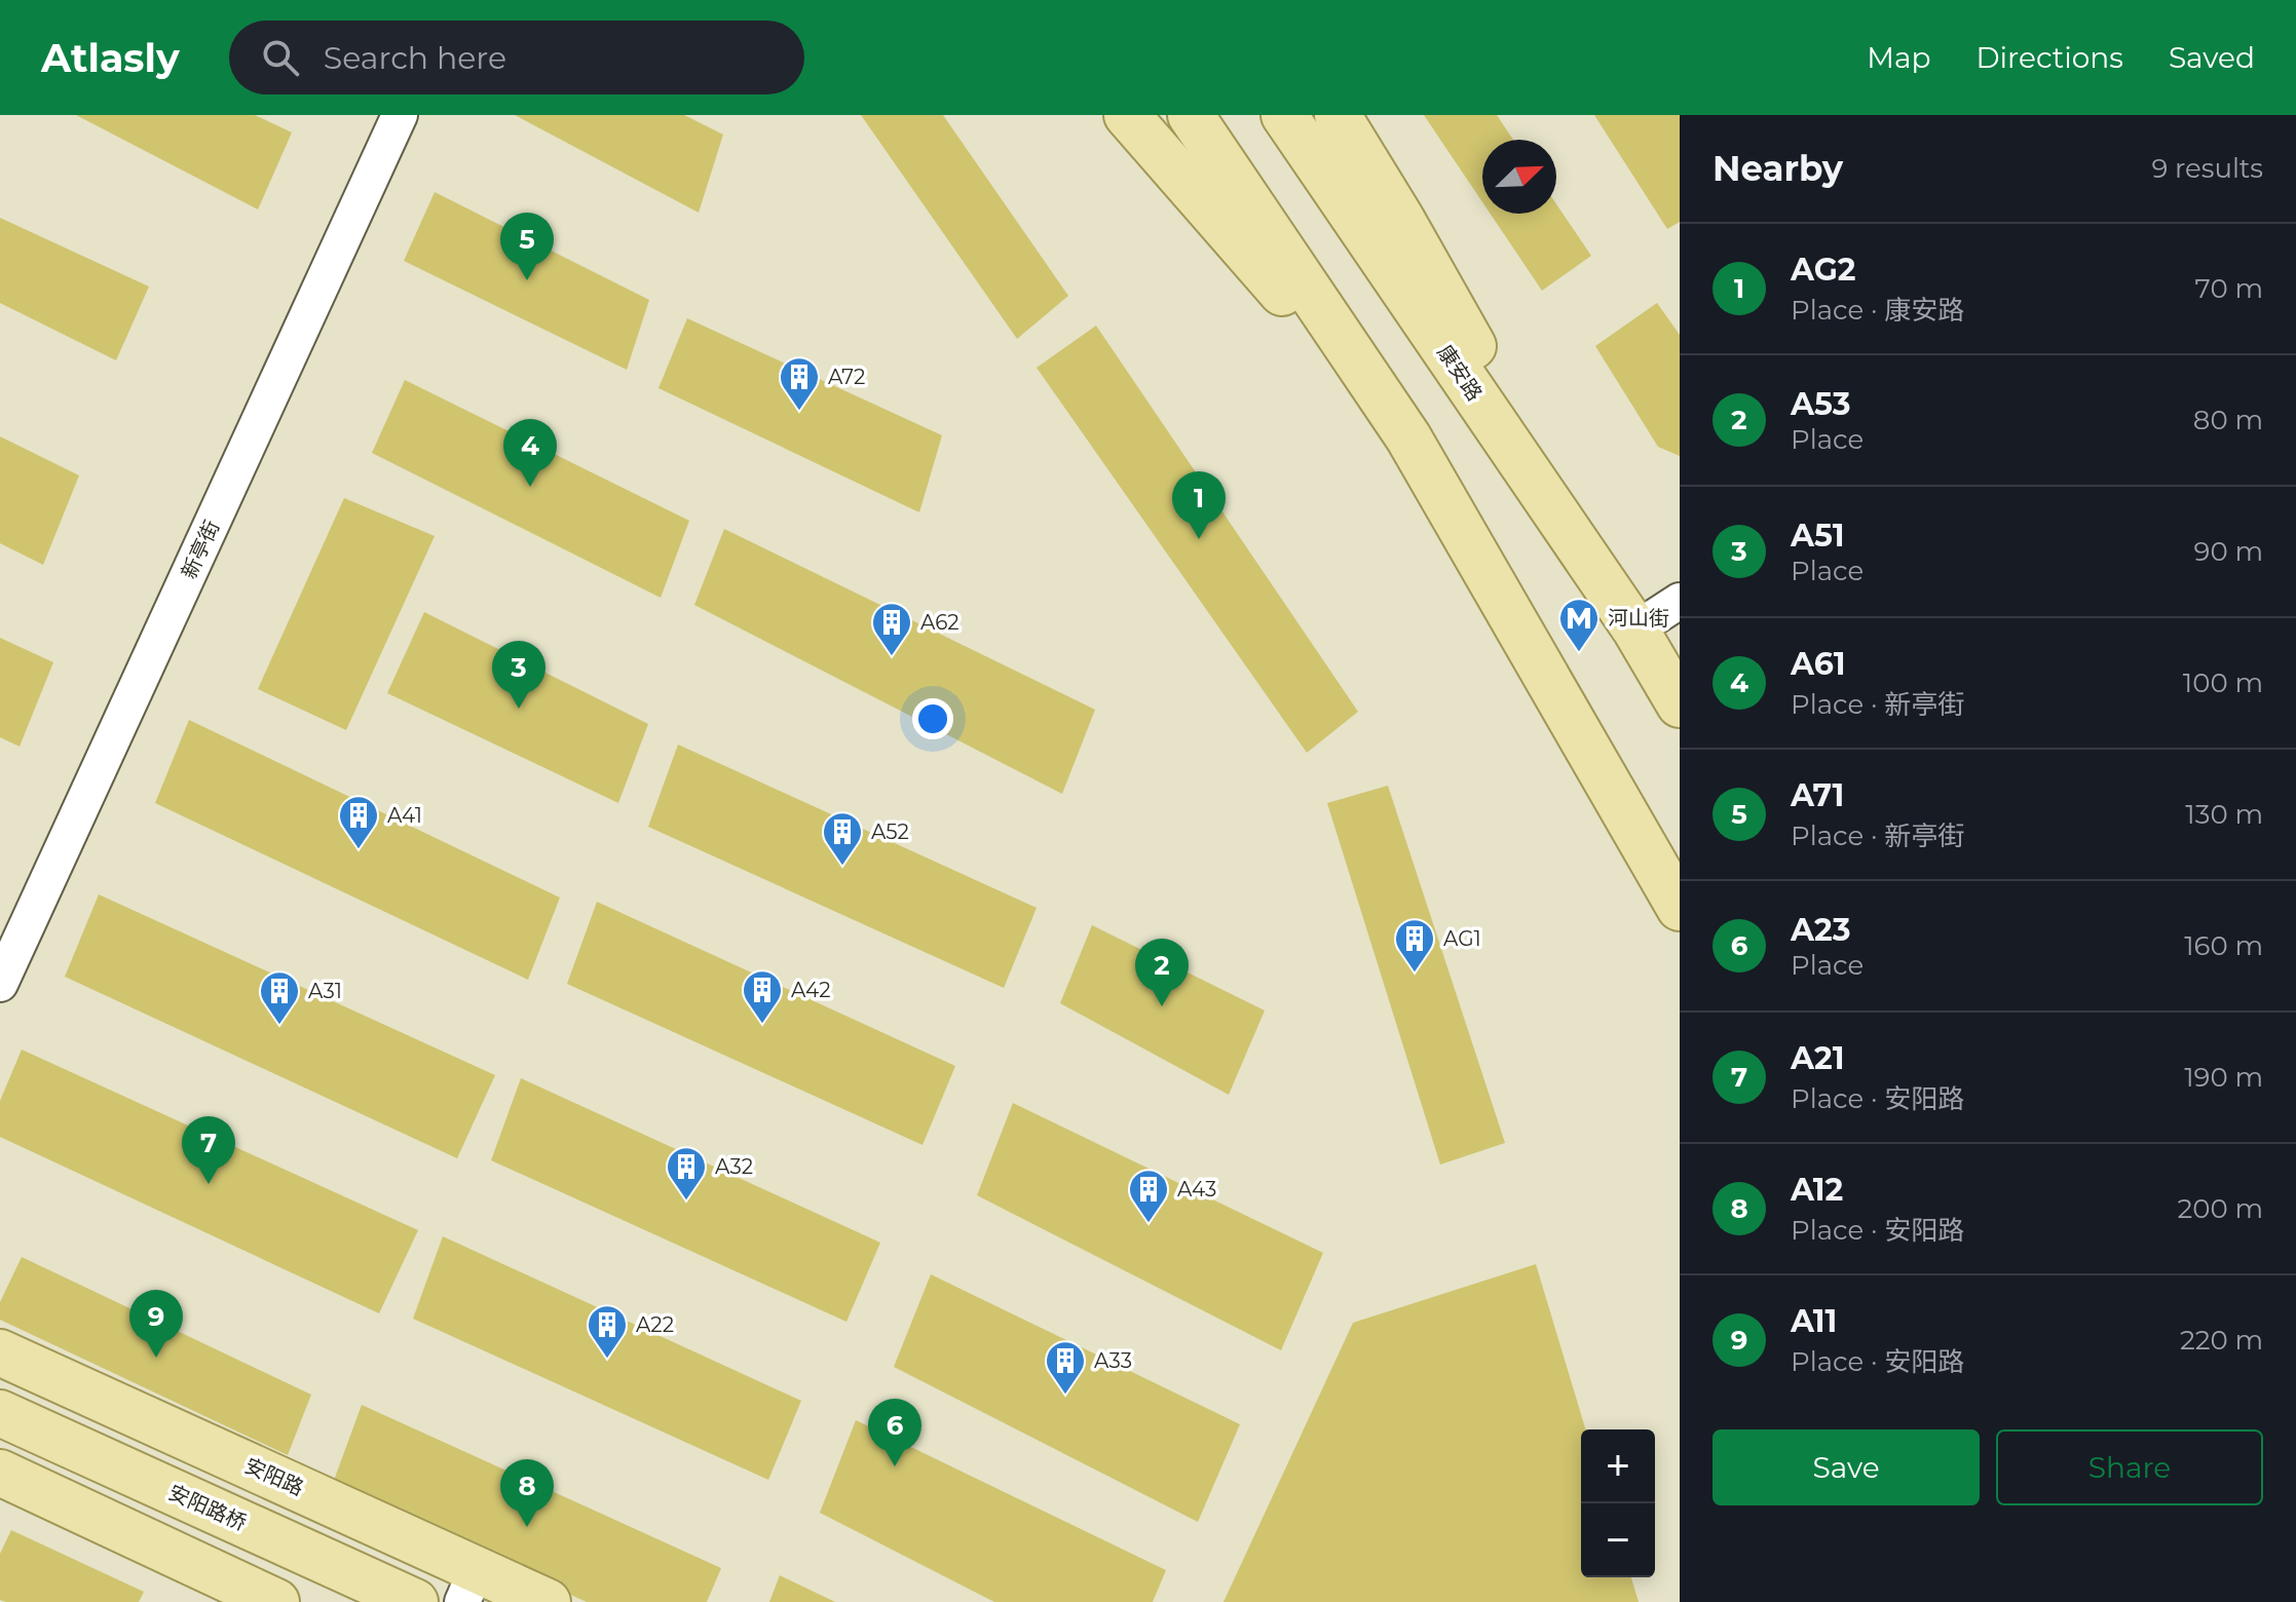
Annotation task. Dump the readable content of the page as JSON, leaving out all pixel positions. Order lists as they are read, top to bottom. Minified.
{"streets":{"main road":["康安路","安阳路","安阳路桥"],"street":["新亭街"]},"places":{"building":["A72","A62","A41","A52","AG1","A42","A31","A32","A43","A22","A33"],"metro station":["河山街"]},"north":"top right","page":{"header":"Atlasly","search":"Search here","nav":["Map","Directions","Saved"],"heading":["Nearby","9 results"],"pins":["5","4","1","3","2","7","9","6","8"],"list":[{"mark":"1","name":"AG2","note":"Place · 康安路","value":"70 m"},{"mark":"2","name":"A53","note":"Place","value":"80 m"},{"mark":"3","name":"A51","note":"Place","value":"90 m"},{"mark":"4","name":"A61","note":"Place · 新亭街","value":"100 m"},{"mark":"5","name":"A71","note":"Place · 新亭街","value":"130 m"},{"mark":"6","name":"A23","note":"Place","value":"160 m"},{"mark":"7","name":"A21","note":"Place · 安阳路","value":"190 m"},{"mark":"8","name":"A12","note":"Place · 安阳路","value":"200 m"},{"mark":"9","name":"A11","note":"Place · 安阳路","value":"220 m"}],"buttons":["Save","Share"],"map_buttons":["+","−"]}}
